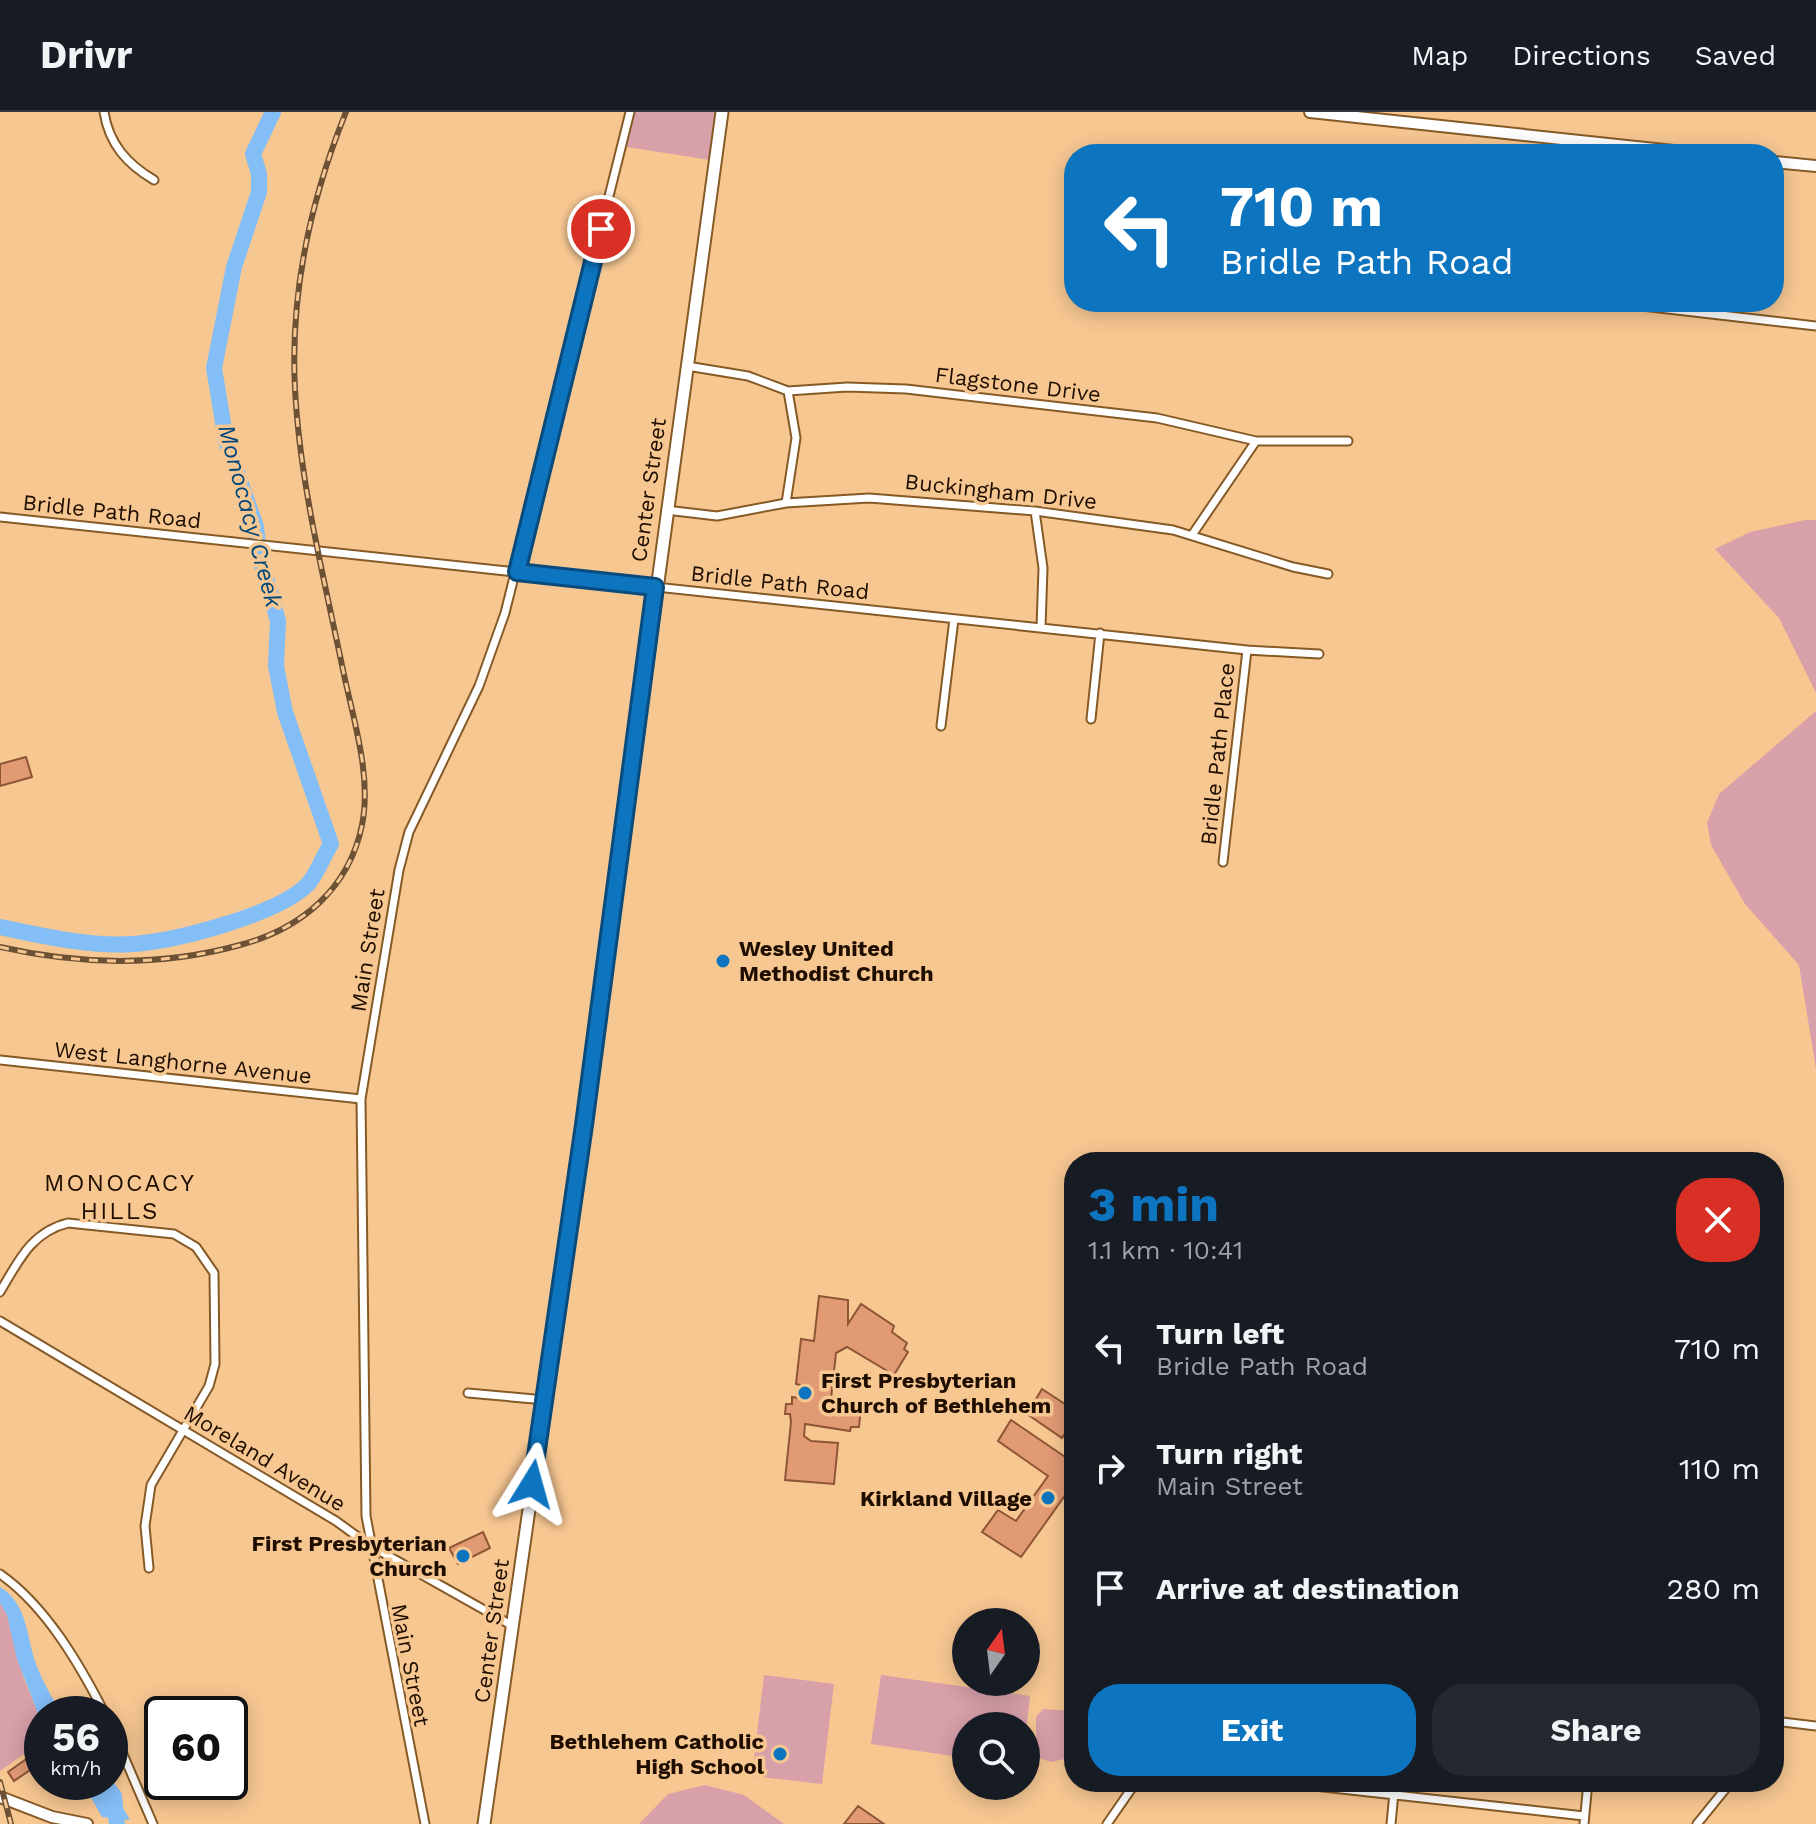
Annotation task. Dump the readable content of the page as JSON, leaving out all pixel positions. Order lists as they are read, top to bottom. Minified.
{"streets":{"main road":["Center Street"],"street":["Flagstone Drive","Buckingham Drive","Bridle Path Road","Bridle Path Place","Main Street","West Langhorne Avenue","Moreland Avenue"]},"crossings":[["Flagstone Drive","Center Street"],["Center Street","Buckingham Drive"],["Center Street","Bridle Path Road"],["Center Street","Moreland Avenue"],["Bridle Path Road","Bridle Path Place"],["Bridle Path Road","Main Street"],["Main Street","West Langhorne Avenue"],["Main Street","Moreland Avenue"]],"districts":["MONOCACY HILLS"],"water":["Monocacy Creek"],"places":["Wesley United Methodist Church","First Presbyterian Church of Bethlehem","Kirkland Village","First Presbyterian Church","Bethlehem Catholic High School"],"north":"top","page":{"header":"Drivr","nav":["Map","Directions","Saved"],"turn":["710 m","Bridle Path Road"],"heading":["3 min","1.1 km · 10:41"],"list":[{"name":"Turn left","note":"Bridle Path Road","value":"710 m"},{"name":"Turn right","note":"Main Street","value":"110 m"},{"name":"Arrive at destination","value":"280 m"}],"buttons":["Exit","Share"],"speed":"56 km/h","limit":"60"}}
